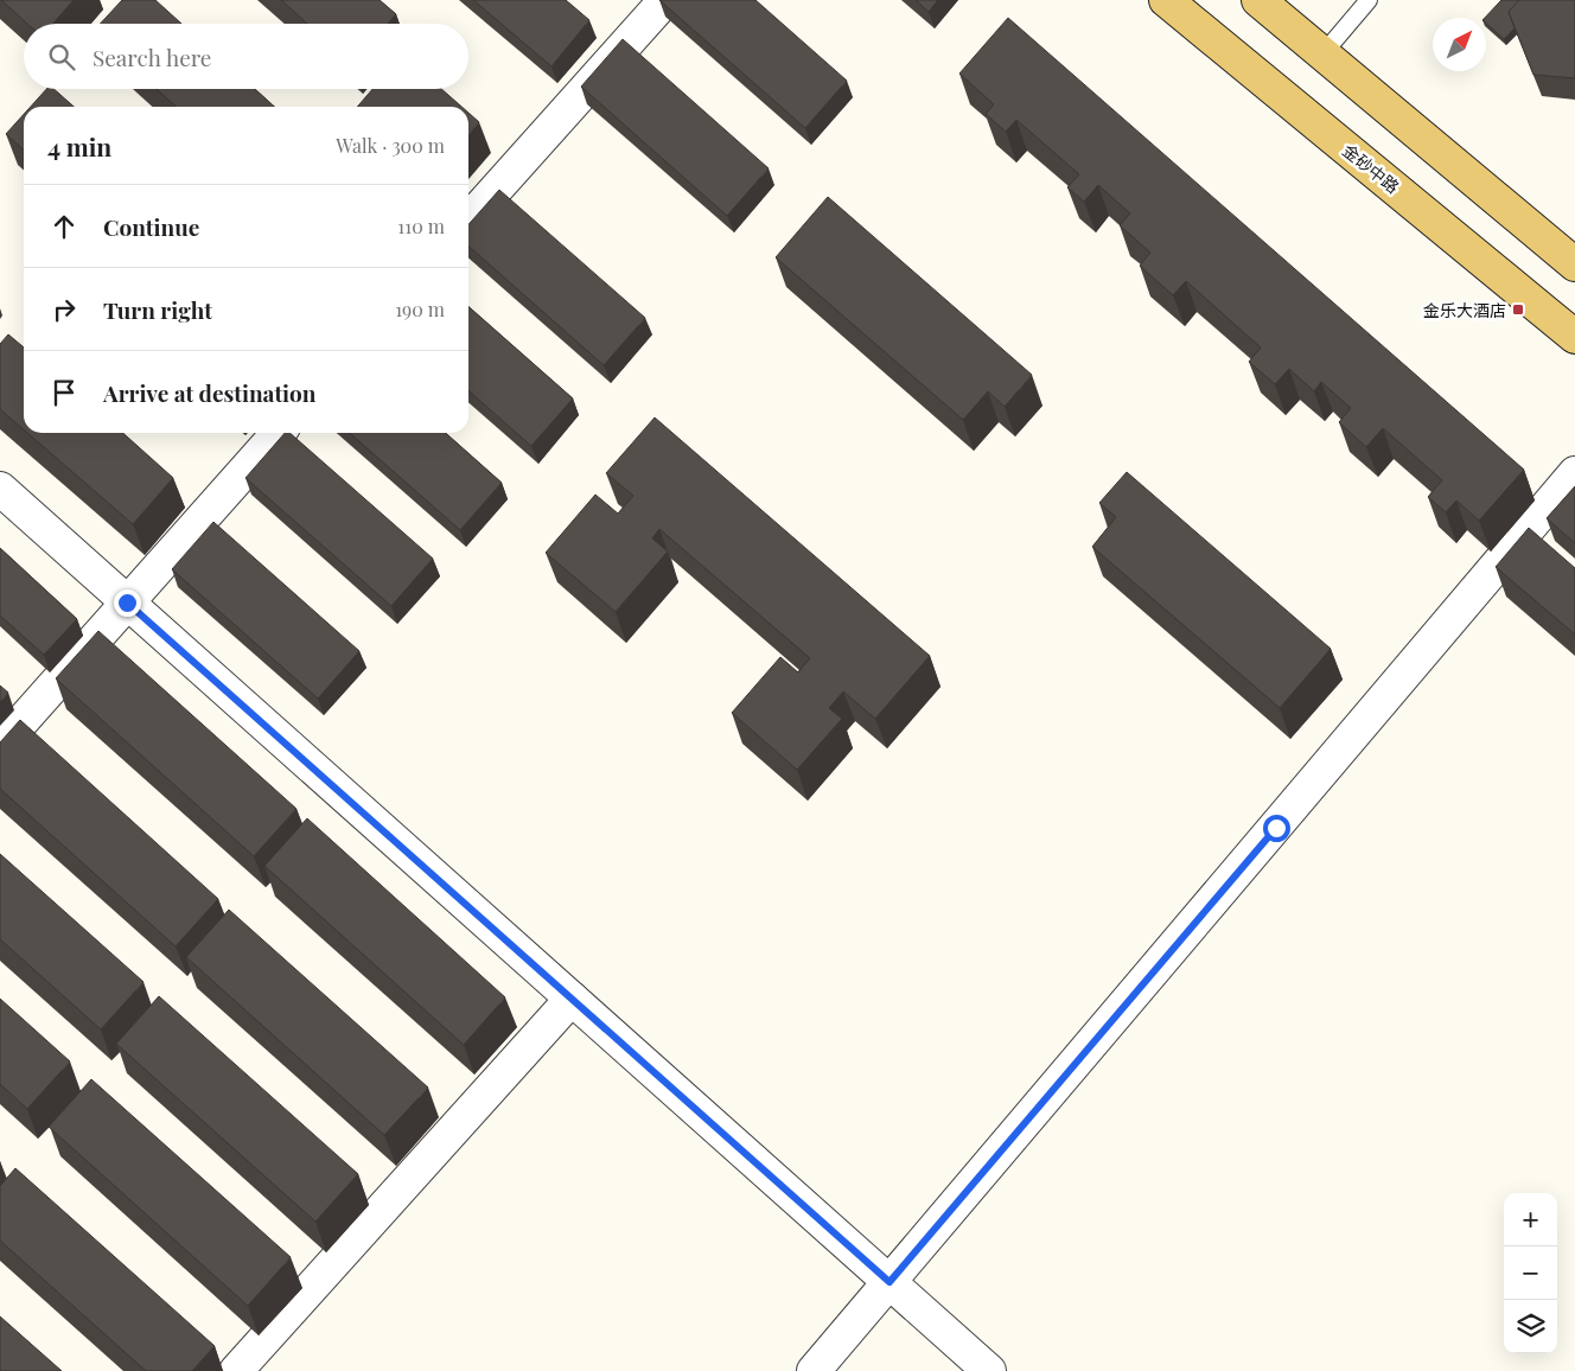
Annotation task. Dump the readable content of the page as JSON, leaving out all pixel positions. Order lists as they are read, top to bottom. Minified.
{"streets":{"main road":["金砂中路"]},"places":{"transit":["金乐大酒店"]},"north":"top right","page":{"search":"Search here","heading":["4 min","Walk · 300 m"],"list":[["Continue","110 m"],["Turn right","190 m"],"Arrive at destination"],"map_buttons":["+","−"]}}
